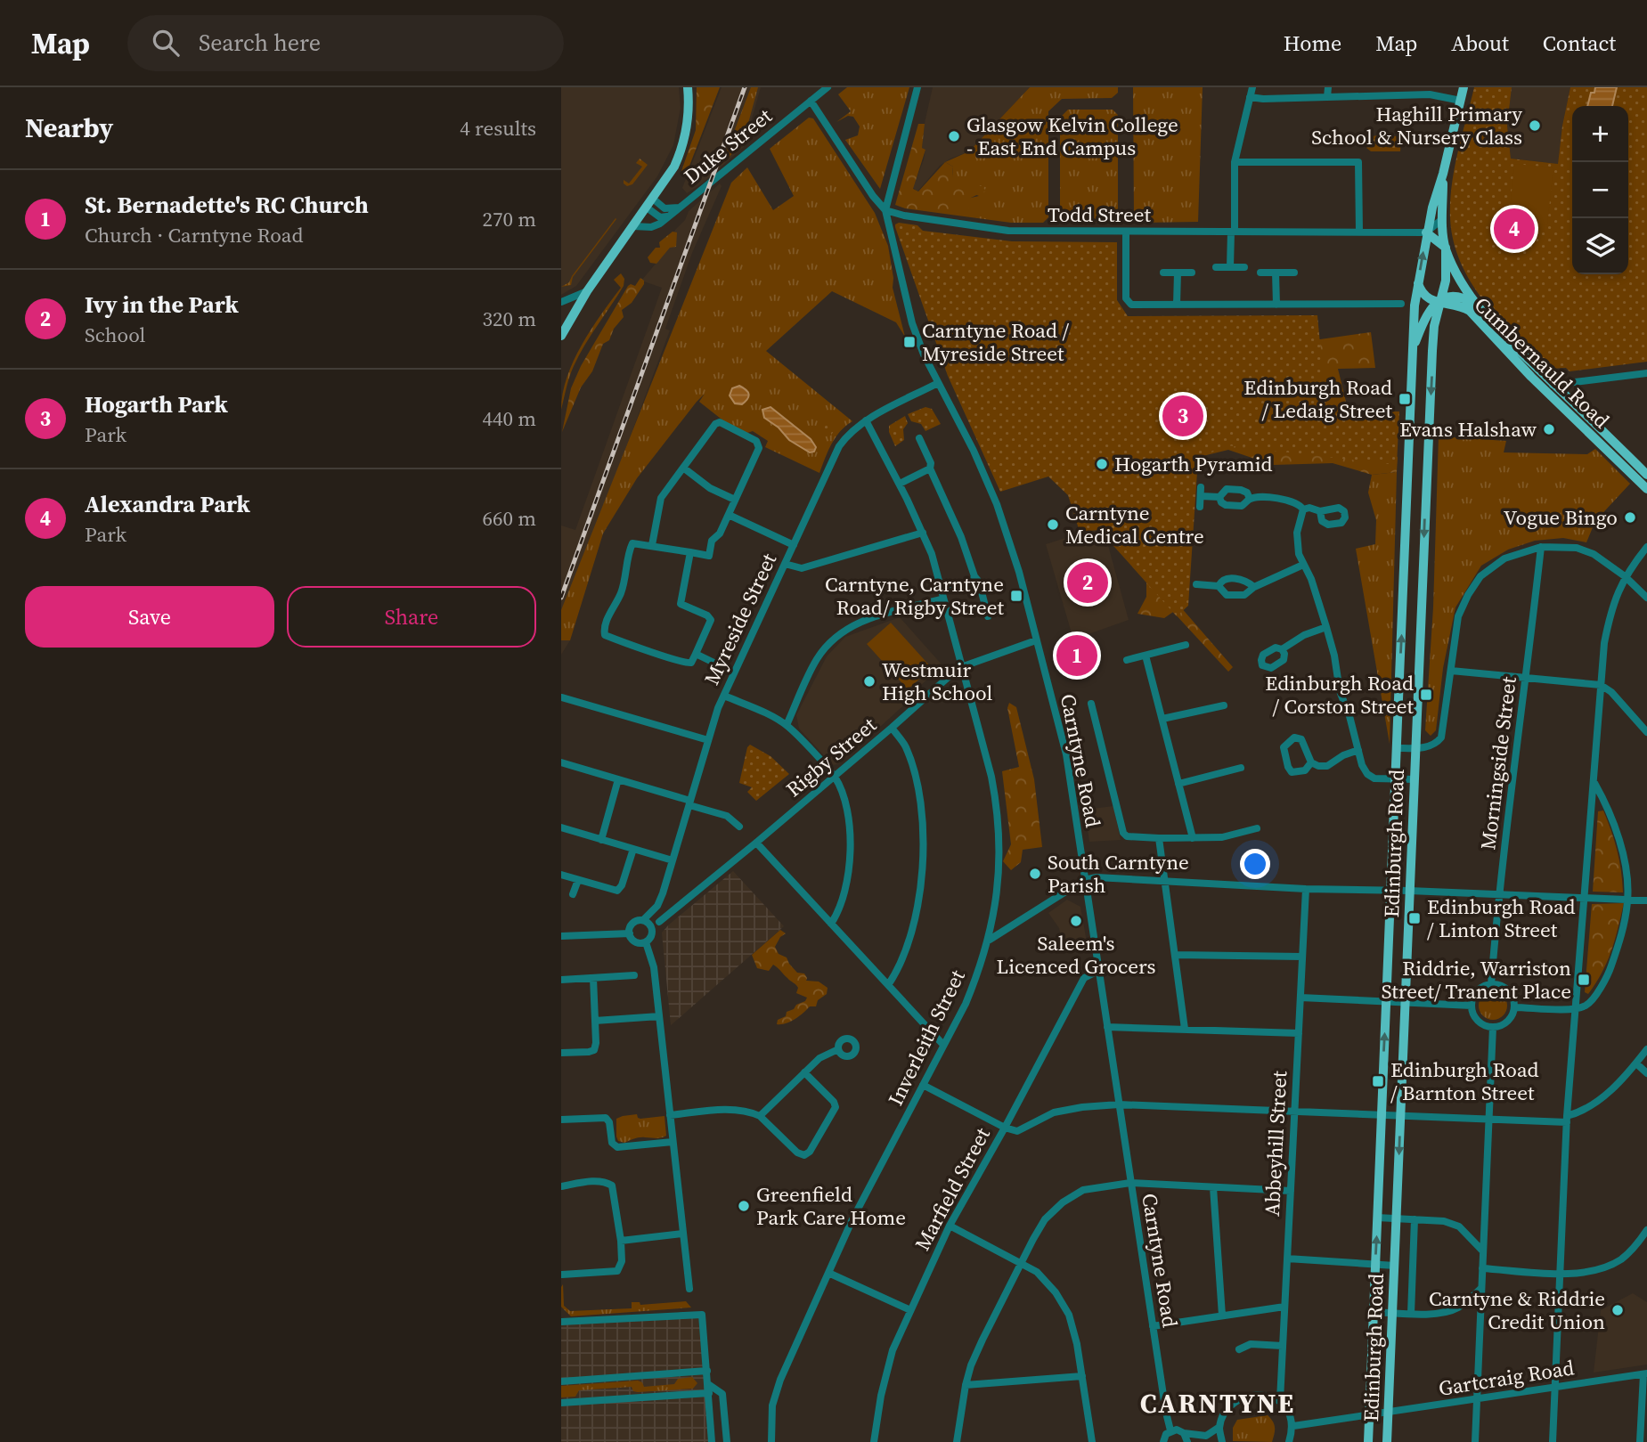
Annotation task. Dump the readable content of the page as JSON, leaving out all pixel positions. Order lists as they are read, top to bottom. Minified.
{"streets":{"main road":["Cumbernauld Road","Edinburgh Road"],"street":["Duke Street","Todd Street","Myreside Street","Rigby Street","Carntyne Road","Morningside Street","Inverleith Street","Abbeyhill Street","Marfield Street","Gartcraig Road"]},"crossings":[["Todd Street","Carntyne Road"],["Cumbernauld Road","Edinburgh Road"],["Myreside Street","Carntyne Road"],["Myreside Street","Inverleith Street"],["Rigby Street","Carntyne Road"],["Rigby Street","Inverleith Street"],["Carntyne Road","Marfield Street"],["Edinburgh Road","Gartcraig Road"]],"districts":["CARNTYNE"],"places":{"other":["Haghill Primary School & Nursery Class","Glasgow Kelvin College - East End Campus","Evans Halshaw","Hogarth Pyramid","Vogue Bingo","Carntyne Medical Centre","Westmuir High School","South Carntyne Parish","Saleem's Licenced Grocers","Greenfield Park Care Home","Carntyne & Riddrie Credit Union"],"transit":["Carntyne Road / Myreside Street","Edinburgh Road / Ledaig Street","Carntyne, Carntyne Road/ Rigby Street","Edinburgh Road / Corston Street","Edinburgh Road / Linton Street","Riddrie, Warriston Street/ Tranent Place","Edinburgh Road / Barnton Street"]},"page":{"header":"Map","search":"Search here","nav":["Home","Map","About","Contact"],"heading":["Nearby","4 results"],"map_buttons":["+","−"],"list":[{"mark":"1","name":"St. Bernadette's RC Church","note":"Church · Carntyne Road","value":"270 m"},{"mark":"2","name":"Ivy in the Park","note":"School","value":"320 m"},{"mark":"3","name":"Hogarth Park","note":"Park","value":"440 m"},{"mark":"4","name":"Alexandra Park","note":"Park","value":"660 m"}],"pins":["4","3","2","1"],"buttons":["Save","Share"]}}
